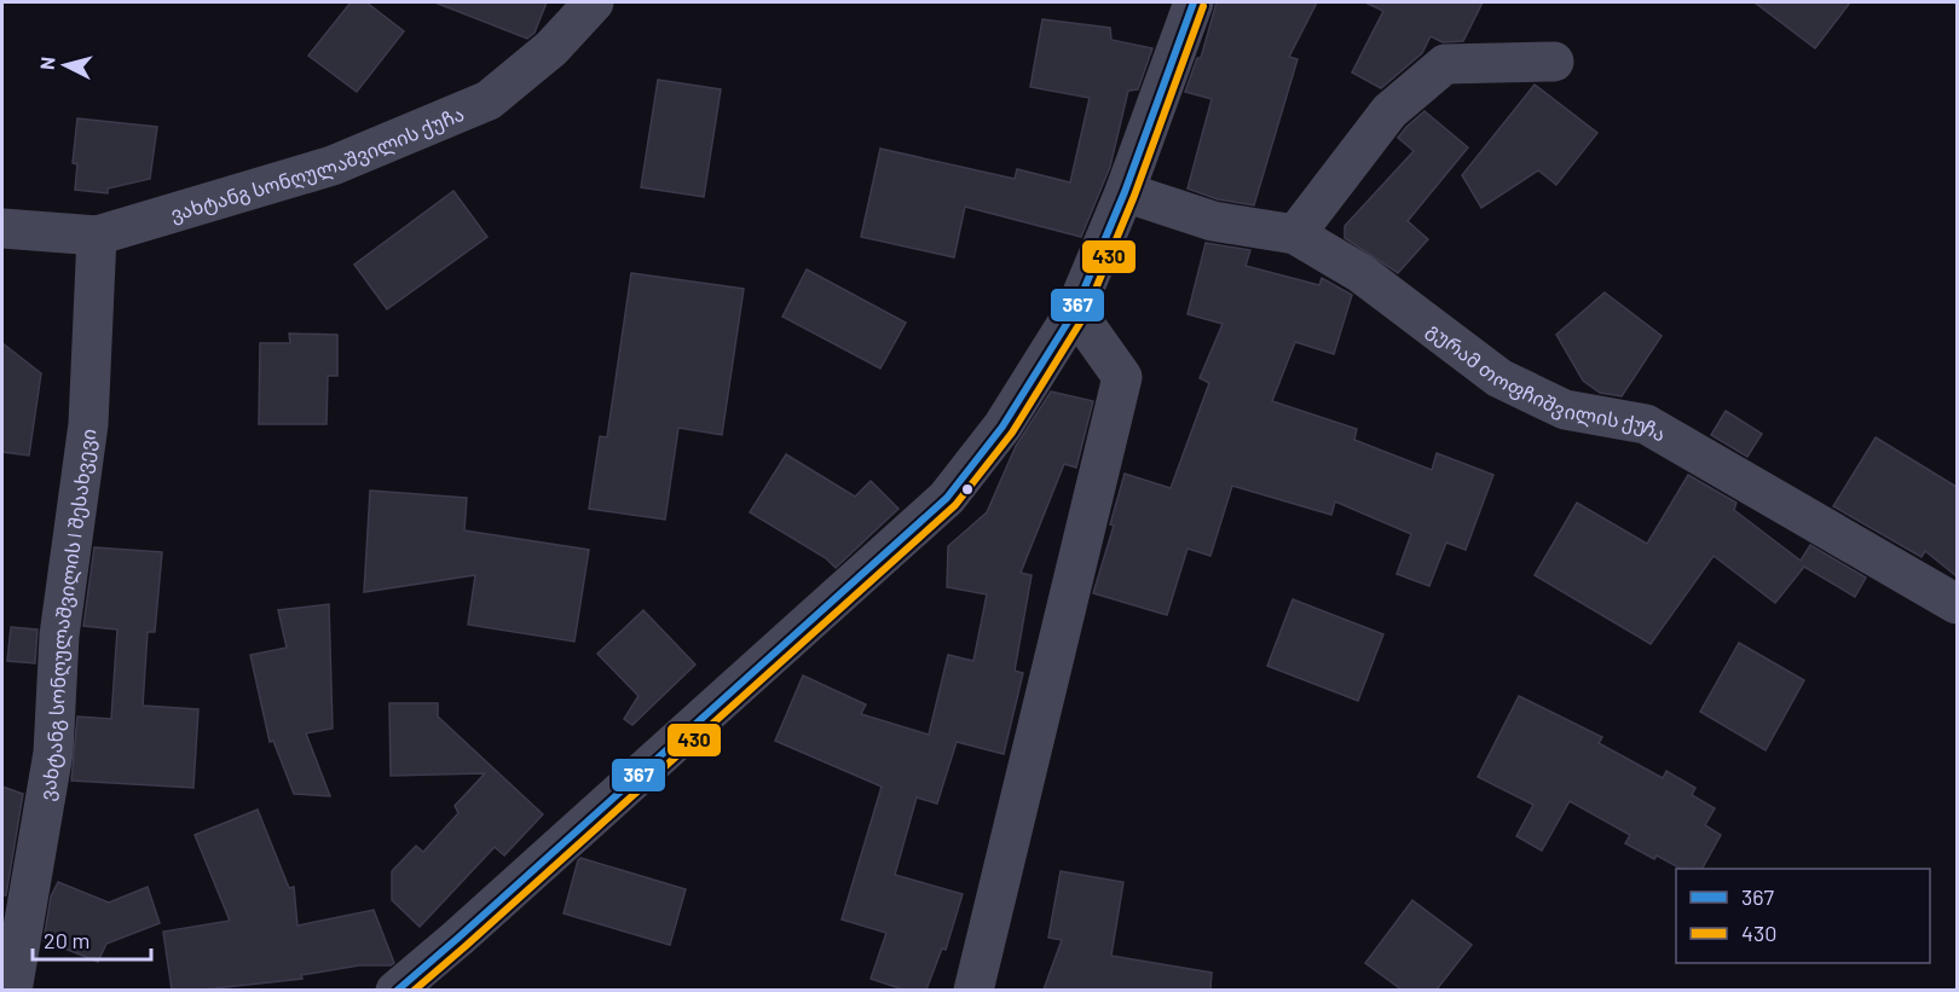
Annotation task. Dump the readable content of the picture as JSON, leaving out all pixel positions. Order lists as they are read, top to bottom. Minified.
{"streets":{"street":["ვახტანგ სონღულაშვილის ქუჩა","გურამ თოფჩიშვილის ქუჩა","ვახტანგ სონღულაშვილის I შესახვევი"]},"crossings":[["ვახტანგ სონღულაშვილის ქუჩა","ვახტანგ სონღულაშვილის I შესახვევი"]],"lines":["transit line 367","transit line 430"],"legend":["367","430"],"scale_bar":"20 m","north":"left"}
